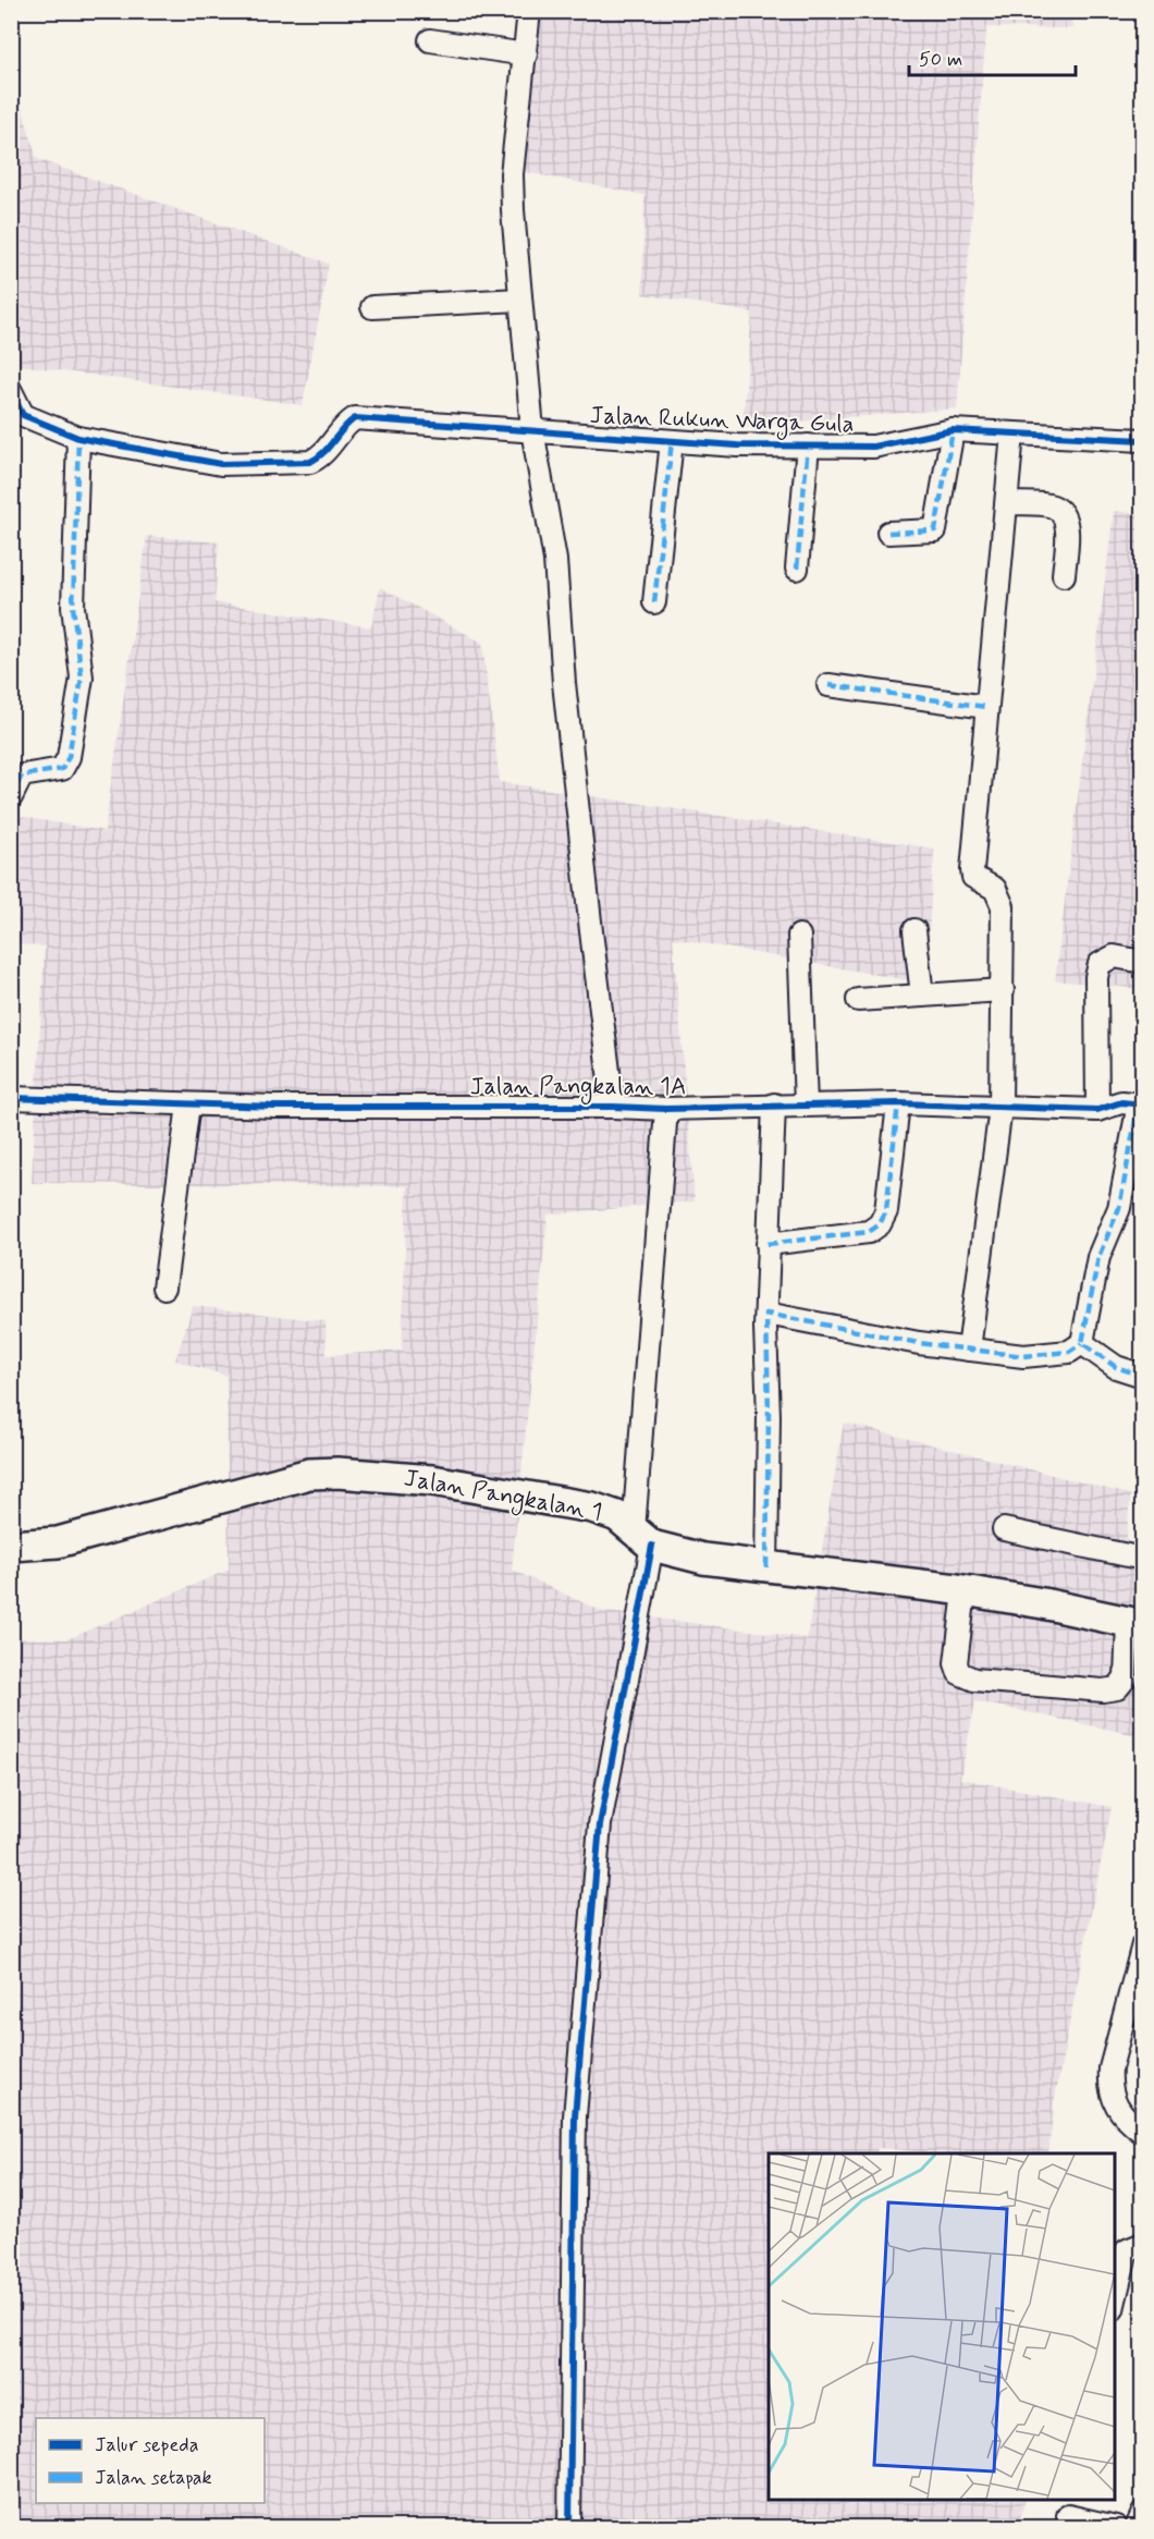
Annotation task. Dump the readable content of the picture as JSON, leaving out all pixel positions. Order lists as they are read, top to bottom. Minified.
{"streets":{"main road":["Jalan Pangkalan 1"],"street":["Jalan Rukun Warga Gula","Jalan Pangkalan 1A"]},"legend":["Jalur sepeda","Jalan setapak"],"scale_bar":"50 m"}
